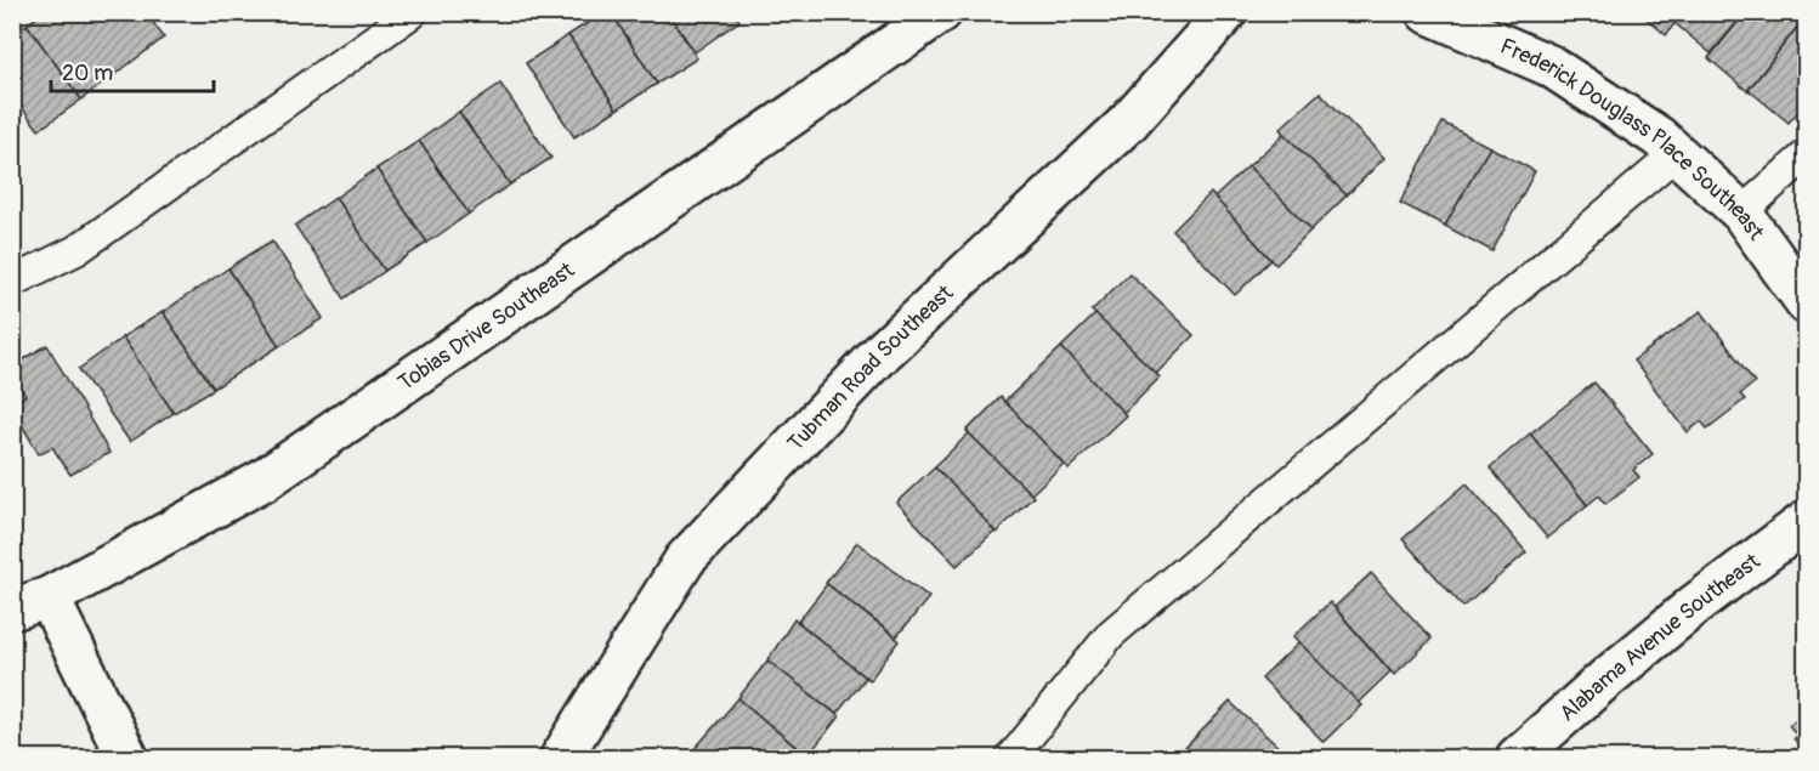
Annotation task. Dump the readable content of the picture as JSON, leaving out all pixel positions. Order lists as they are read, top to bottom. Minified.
{"streets":{"street":["Frederick Douglass Place Southeast","Tobias Drive Southeast","Tubman Road Southeast","Alabama Avenue Southeast"]},"scale_bar":"20 m"}
